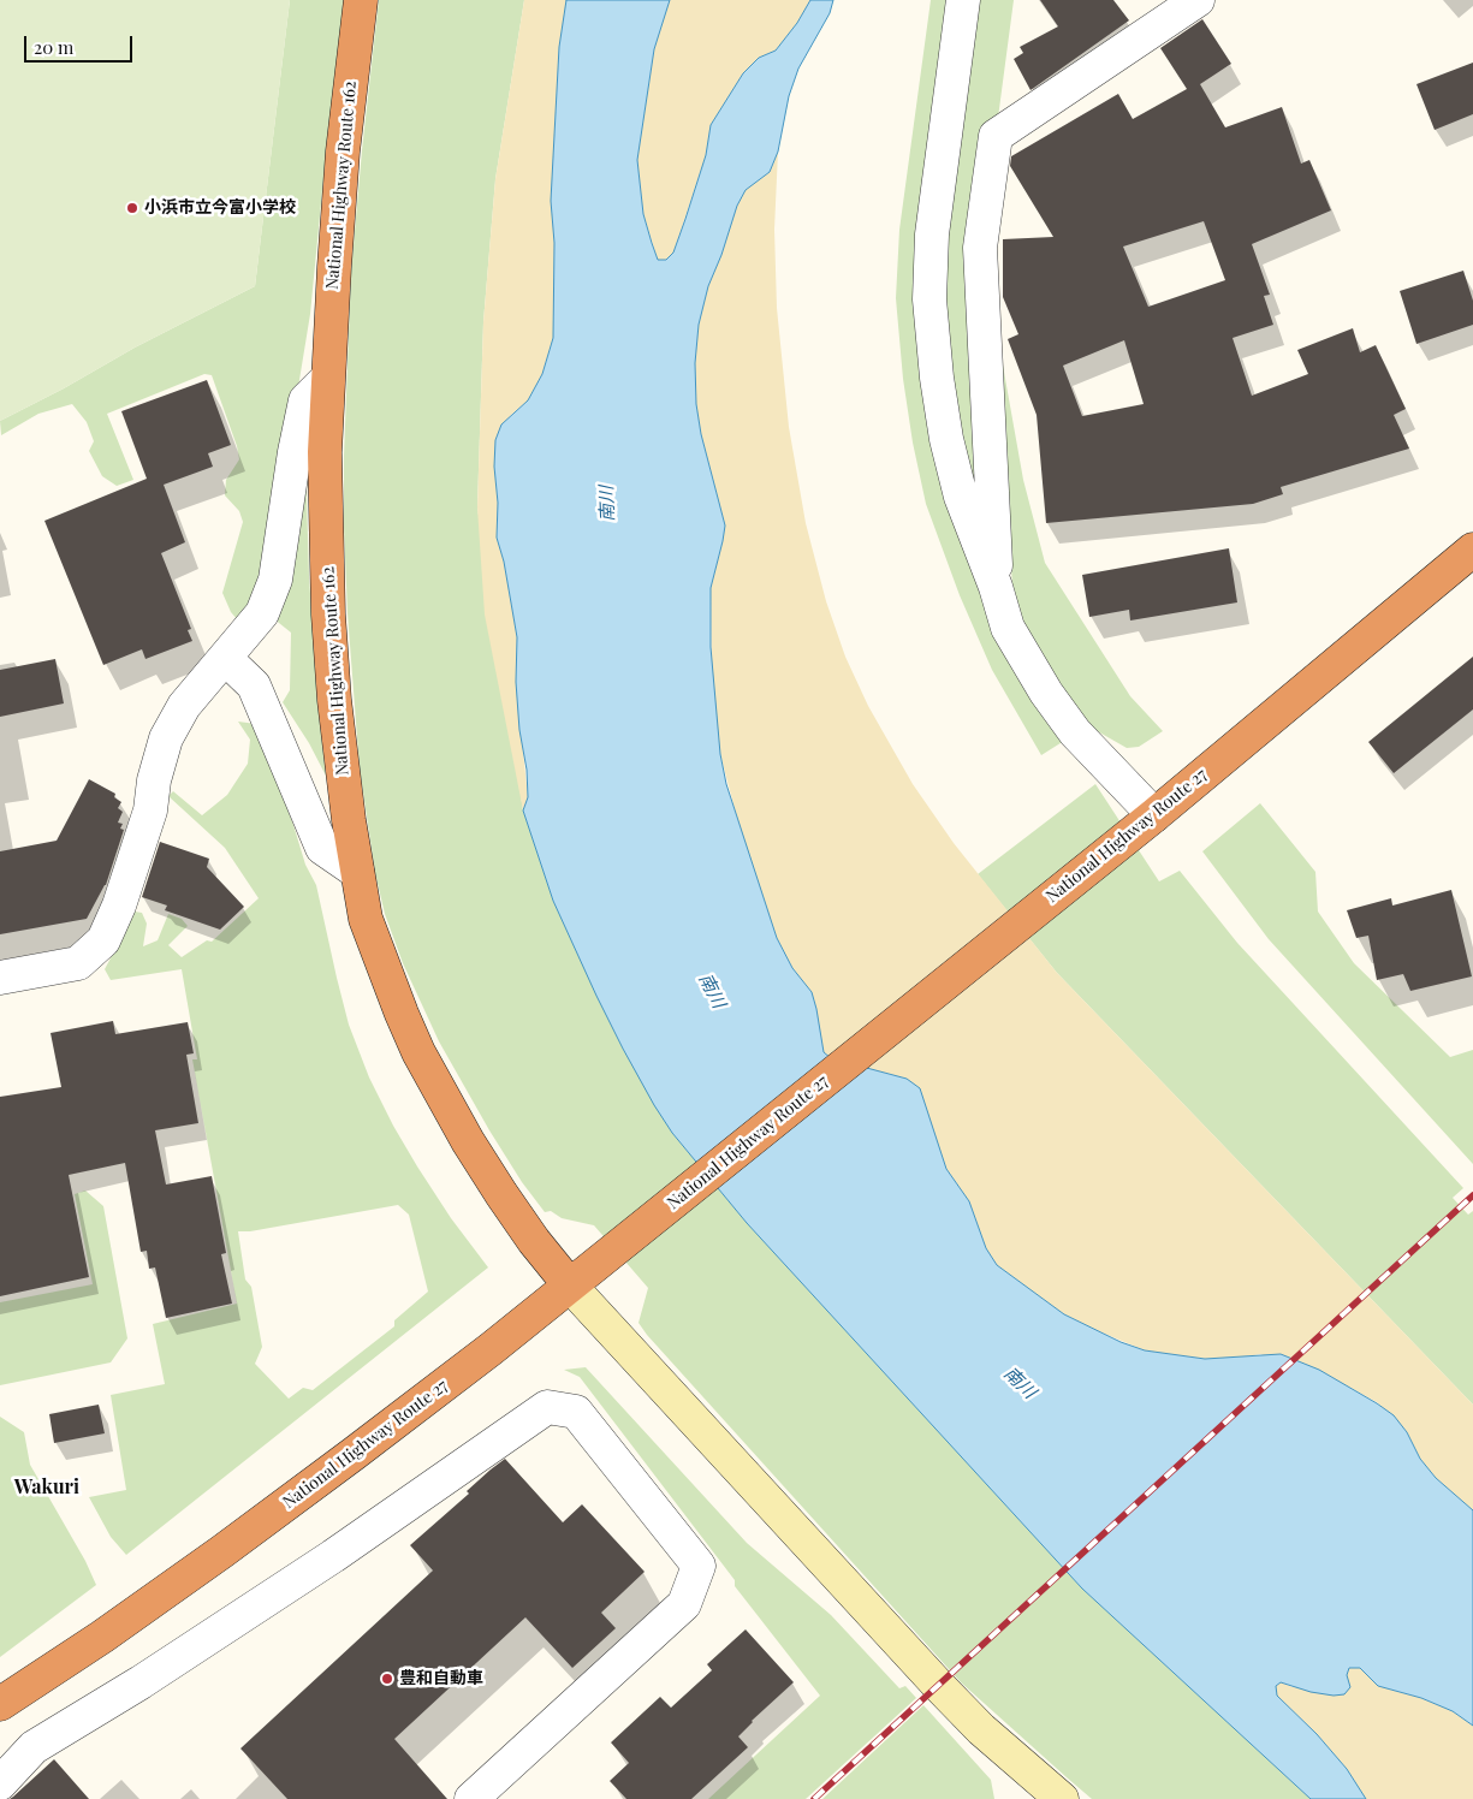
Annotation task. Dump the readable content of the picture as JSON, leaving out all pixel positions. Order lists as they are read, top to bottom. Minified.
{"streets":{"highway":["National Highway Route 162","National Highway Route 27"]},"crossings":[["National Highway Route 162","National Highway Route 27"]],"districts":["Wakuri"],"water":["南川"],"places":["小浜市立今富小学校","豊和自動車"],"scale_bar":"20 m"}
